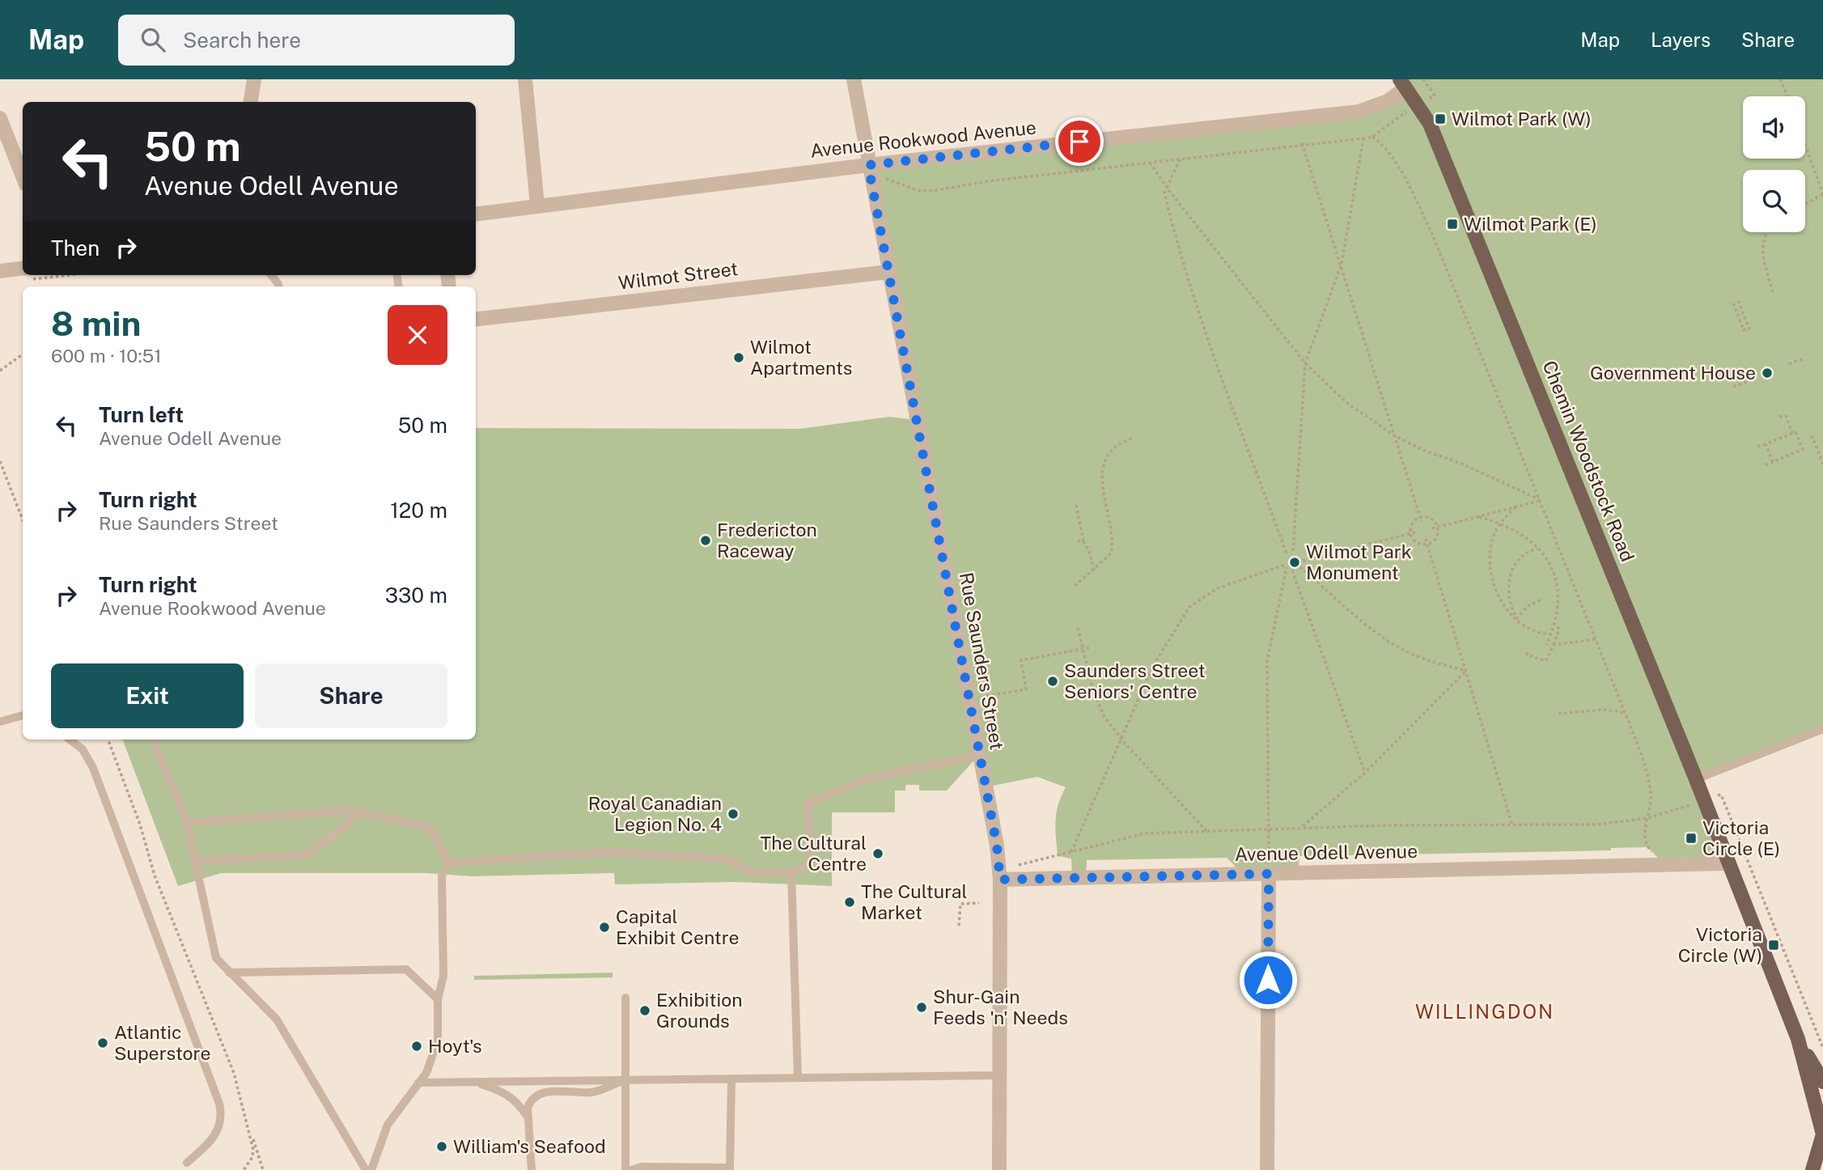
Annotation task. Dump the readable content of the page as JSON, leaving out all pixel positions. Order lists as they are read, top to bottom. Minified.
{"streets":{"main road":["Chemin Woodstock Road"],"street":["Avenue Rookwood Avenue","Wilmot Street","Rue Saunders Street","Avenue Odell Avenue"]},"crossings":[["Avenue Rookwood Avenue","Chemin Woodstock Road"],["Avenue Rookwood Avenue","Rue Saunders Street"],["Wilmot Street","Rue Saunders Street"],["Chemin Woodstock Road","Avenue Odell Avenue"],["Rue Saunders Street","Avenue Odell Avenue"]],"districts":["WILLINGDON"],"places":{"transit":["Wilmot Park (W)","Wilmot Park (E)","Victoria Circle (E)","Victoria Circle (W)"],"other":["Wilmot Apartments","Government House","Fredericton Raceway","Wilmot Park Monument","Saunders Street Seniors' Centre","Royal Canadian Legion No. 4","The Cultural Centre","The Cultural Market","Capital Exhibit Centre","Shur-Gain Feeds 'n' Needs","Exhibition Grounds","Atlantic Superstore","Hoyt's","William's Seafood"]},"page":{"header":"Map","search":"Search here","nav":["Map","Layers","Share"],"turn":["50 m","Avenue Odell Avenue"],"then":"Then","heading":["8 min","600 m · 10:51"],"list":[{"name":"Turn left","note":"Avenue Odell Avenue","value":"50 m"},{"name":"Turn right","note":"Rue Saunders Street","value":"120 m"},{"name":"Turn right","note":"Avenue Rookwood Avenue","value":"330 m"}],"buttons":["Exit","Share"]}}
